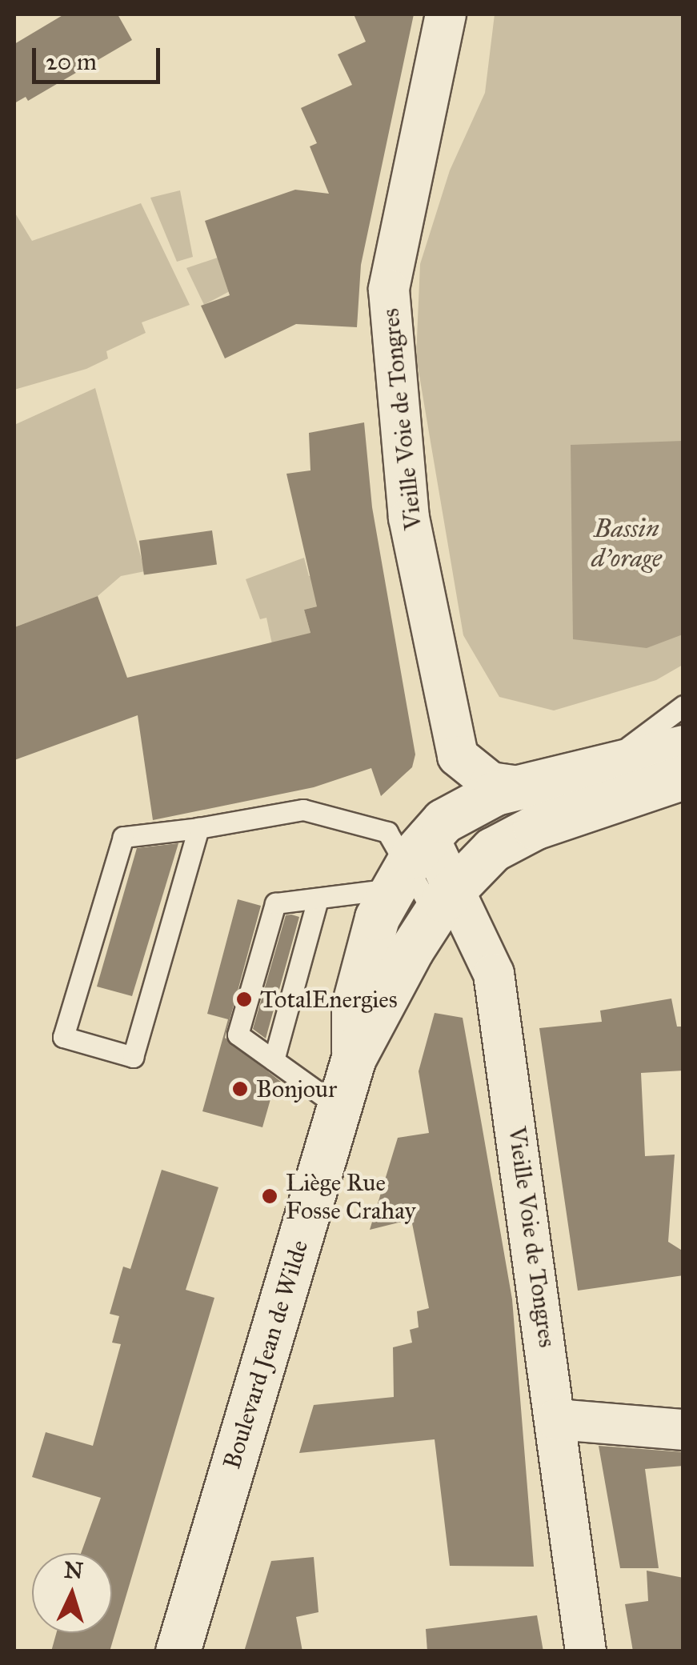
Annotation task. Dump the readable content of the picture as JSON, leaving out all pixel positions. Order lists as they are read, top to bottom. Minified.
{"streets":{"main road":["Boulevard Jean de Wilde"],"street":["Vieille Voie de Tongres"]},"crossings":[["Vieille Voie de Tongres","Boulevard Jean de Wilde"]],"water":["Bassin d'orage"],"places":["TotalEnergies","Bonjour","Liège Rue Fosse Crahay"],"scale_bar":"20 m","north":"top"}
